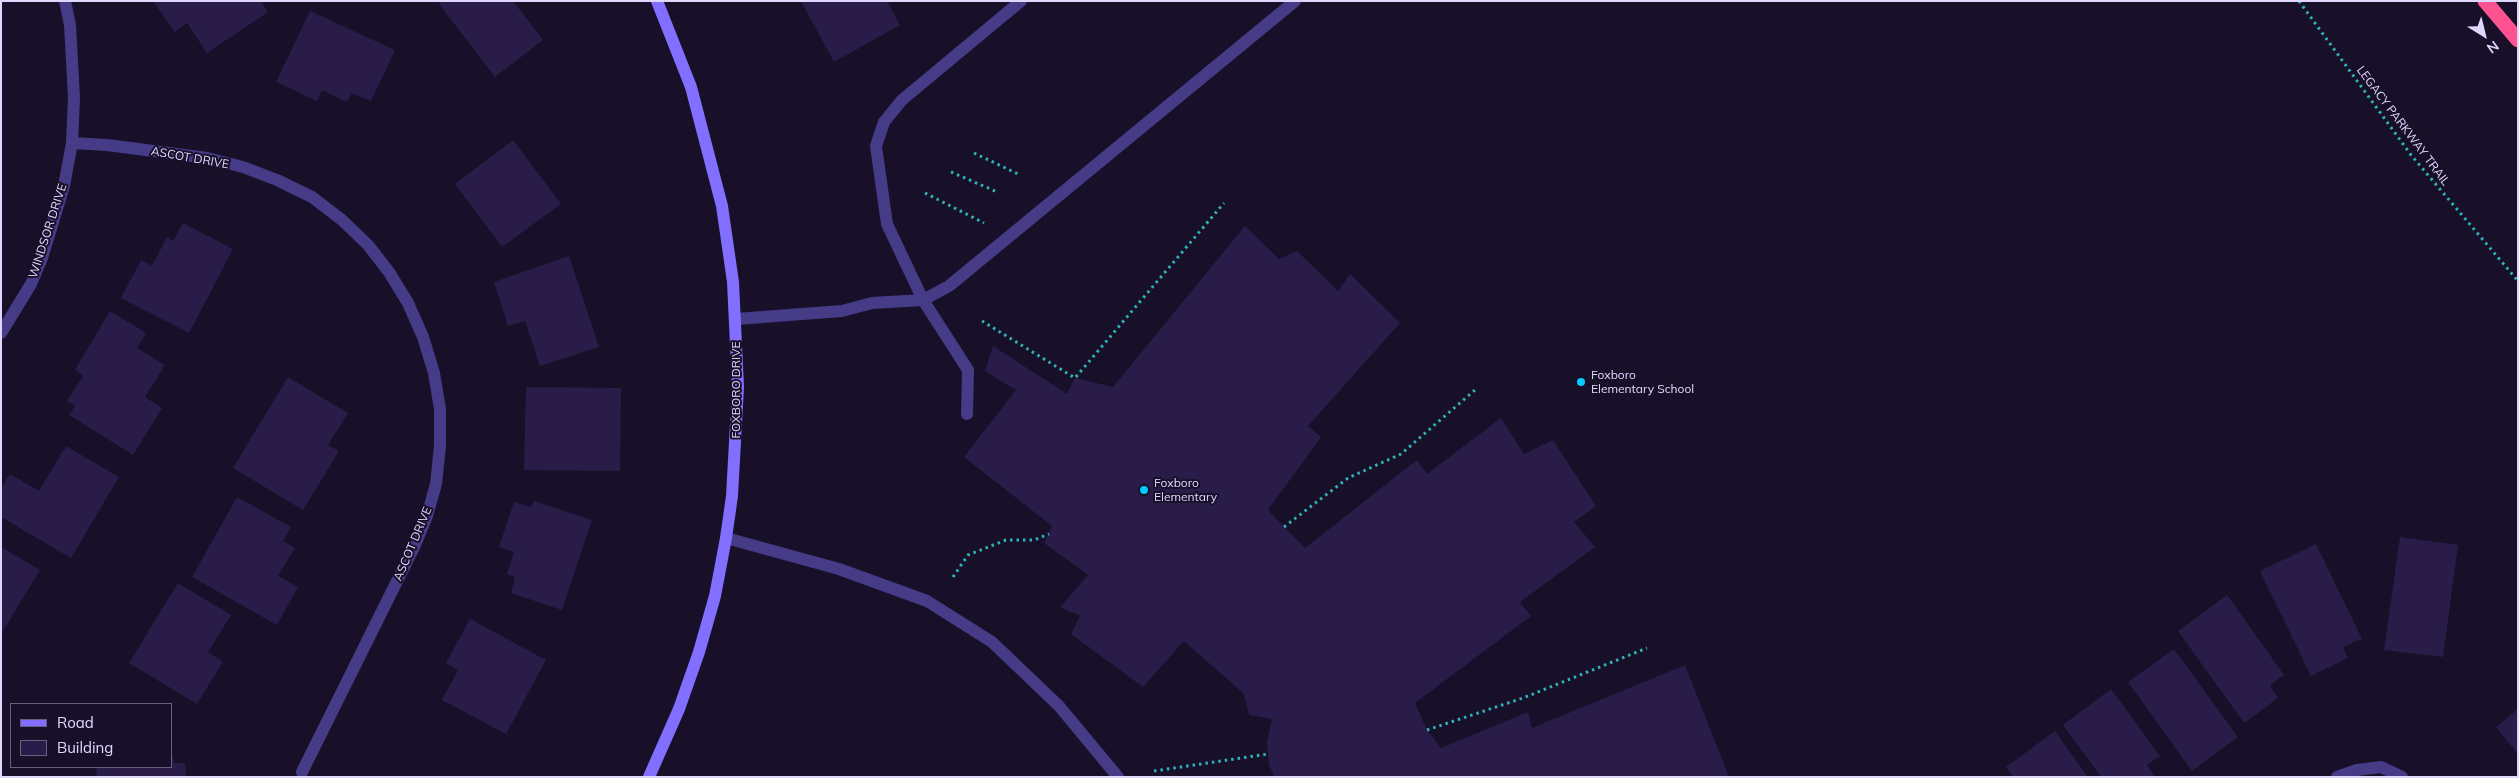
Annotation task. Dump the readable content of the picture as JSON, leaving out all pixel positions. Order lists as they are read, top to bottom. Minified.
{"streets":{"street":["ASCOT DRIVE","WINDSOR DRIVE","FOXBORO DRIVE"],"path":["LEGACY PARKWAY TRAIL"]},"crossings":[["ASCOT DRIVE","WINDSOR DRIVE"]],"places":["Foxboro Elementary School","Foxboro Elementary"],"legend":["Road","Building"],"north":"bottom right"}
